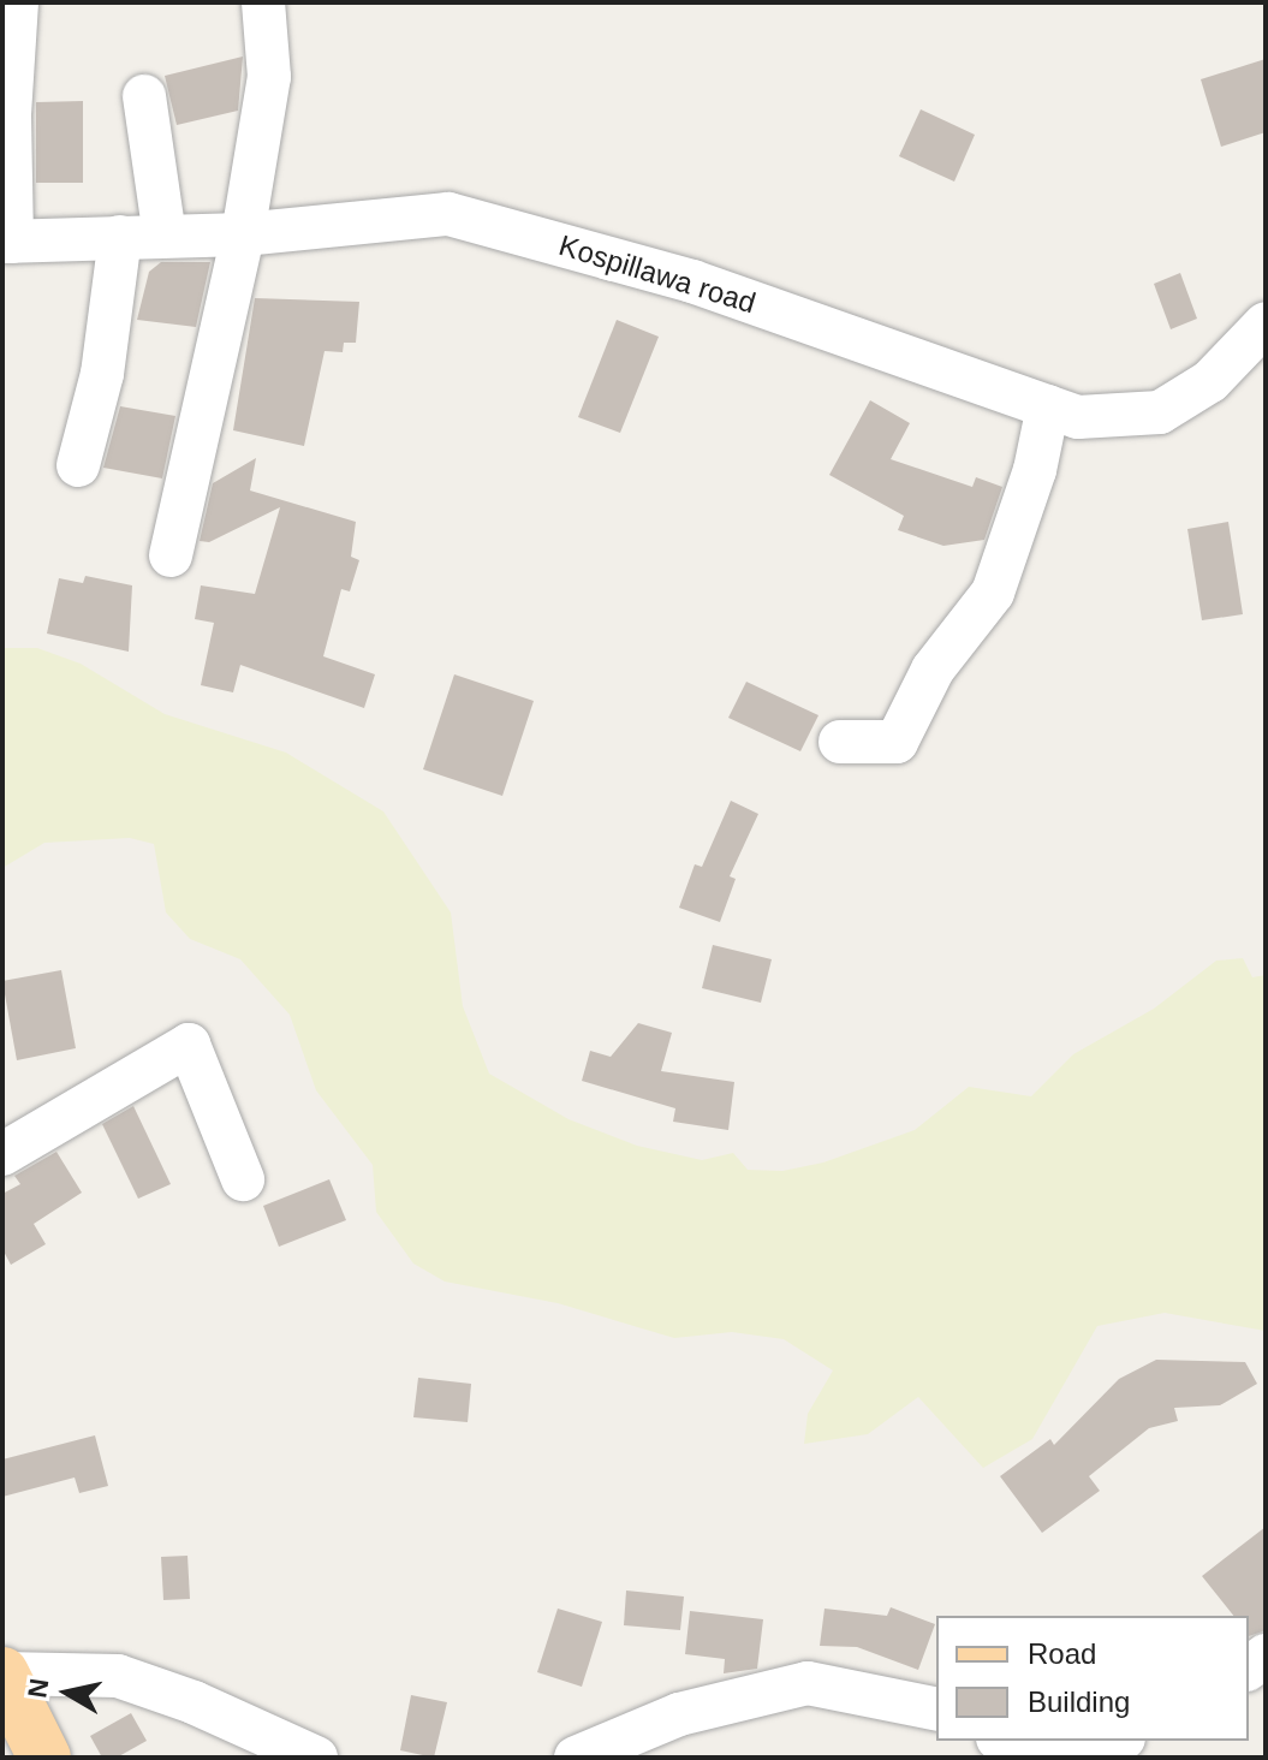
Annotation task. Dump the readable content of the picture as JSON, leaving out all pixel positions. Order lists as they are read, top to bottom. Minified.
{"streets":{"street":["Kospillawa road"]},"legend":["Road","Building"],"north":"left"}
